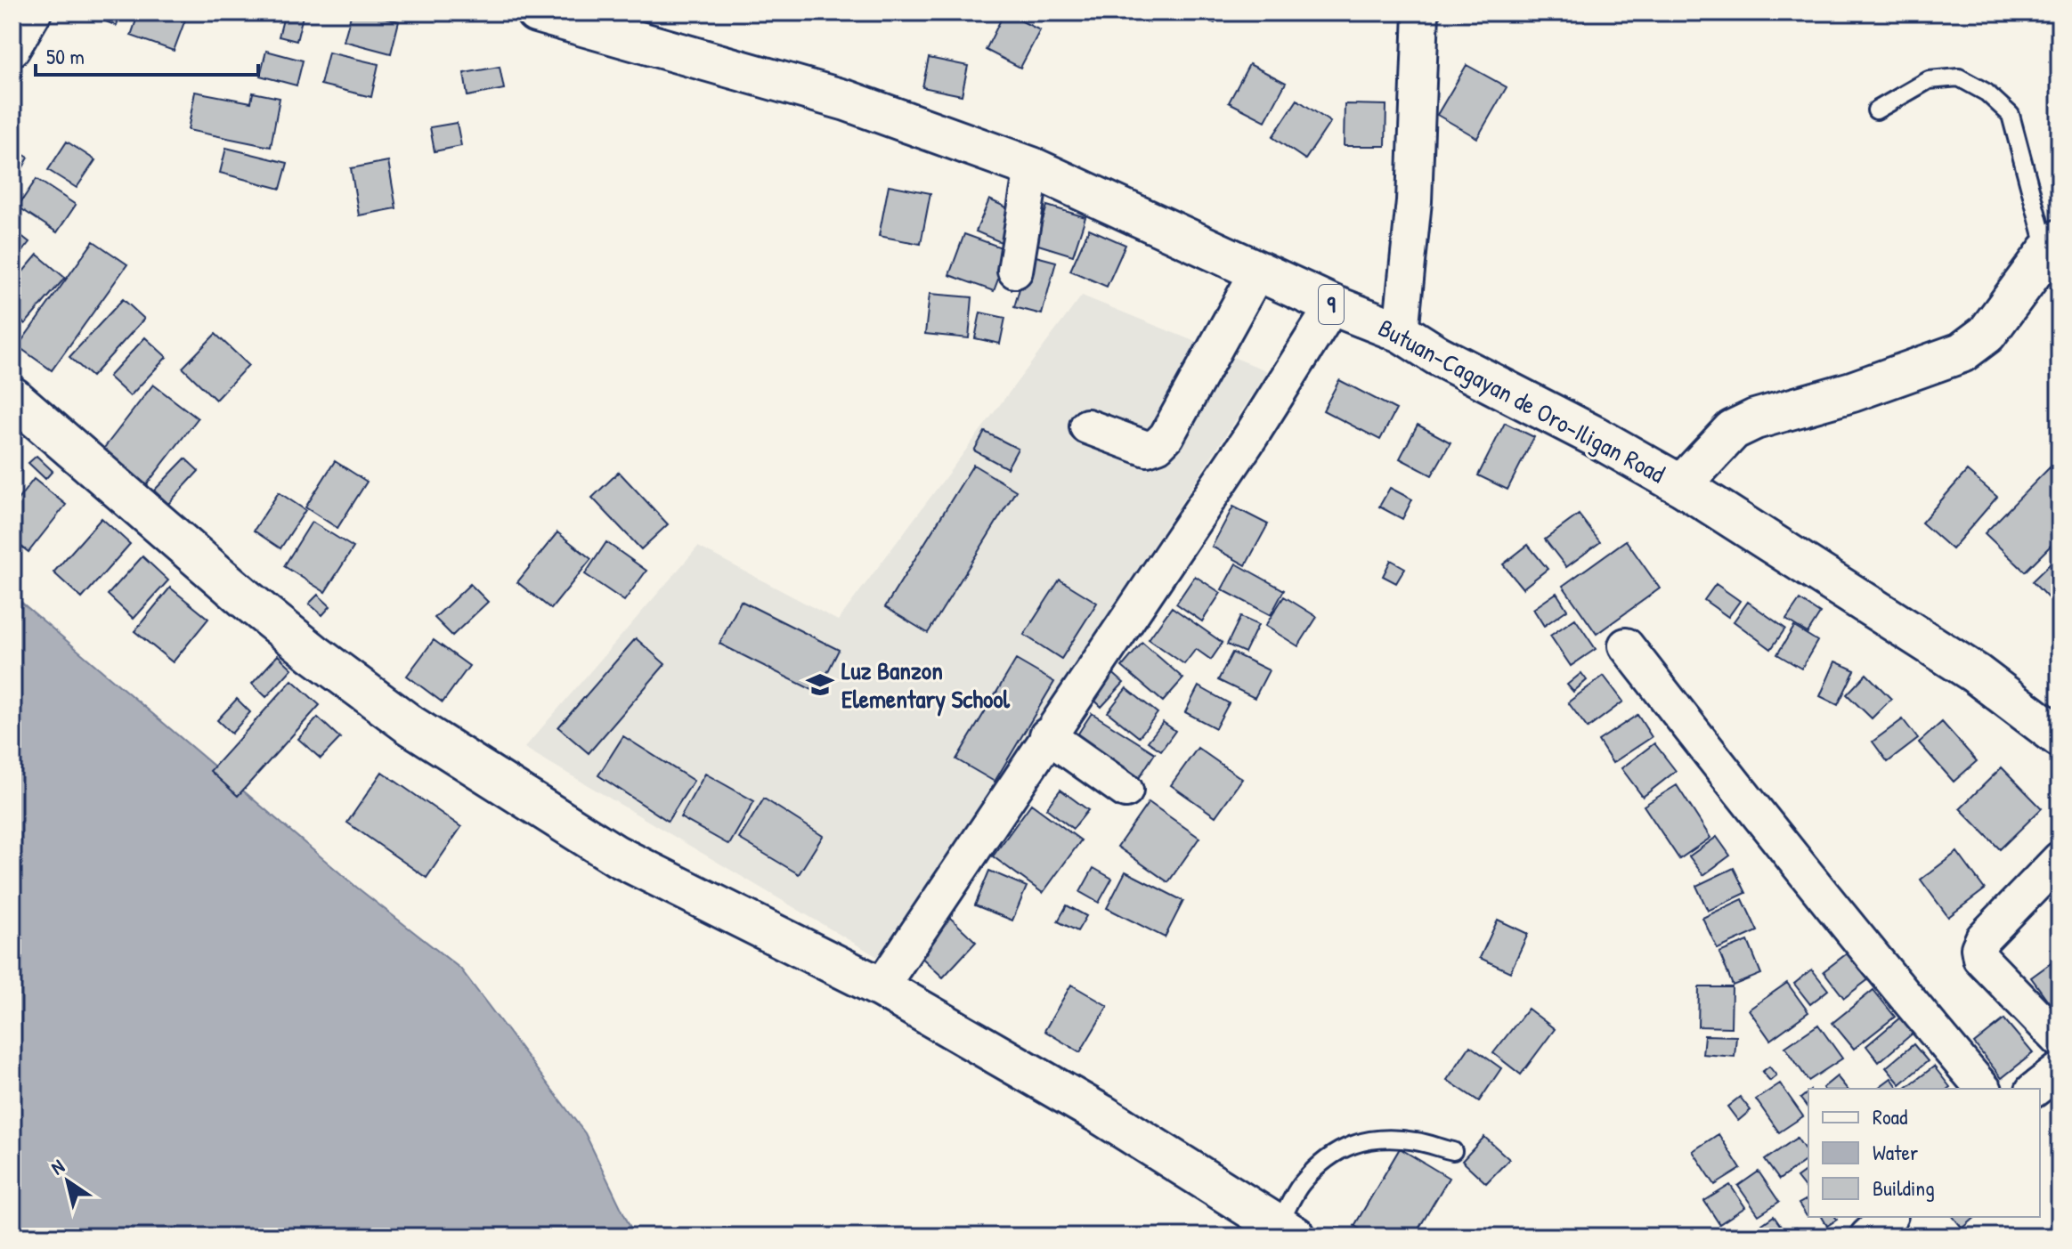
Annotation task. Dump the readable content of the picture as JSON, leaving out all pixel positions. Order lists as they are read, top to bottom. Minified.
{"streets":{"main road":["9","Butuan-Cagayan de Oro-Iligan Road"]},"places":{"school or university":["Luz Banzon Elementary School"]},"legend":["Road","Water","Building"],"scale_bar":"50 m","north":"top left"}
